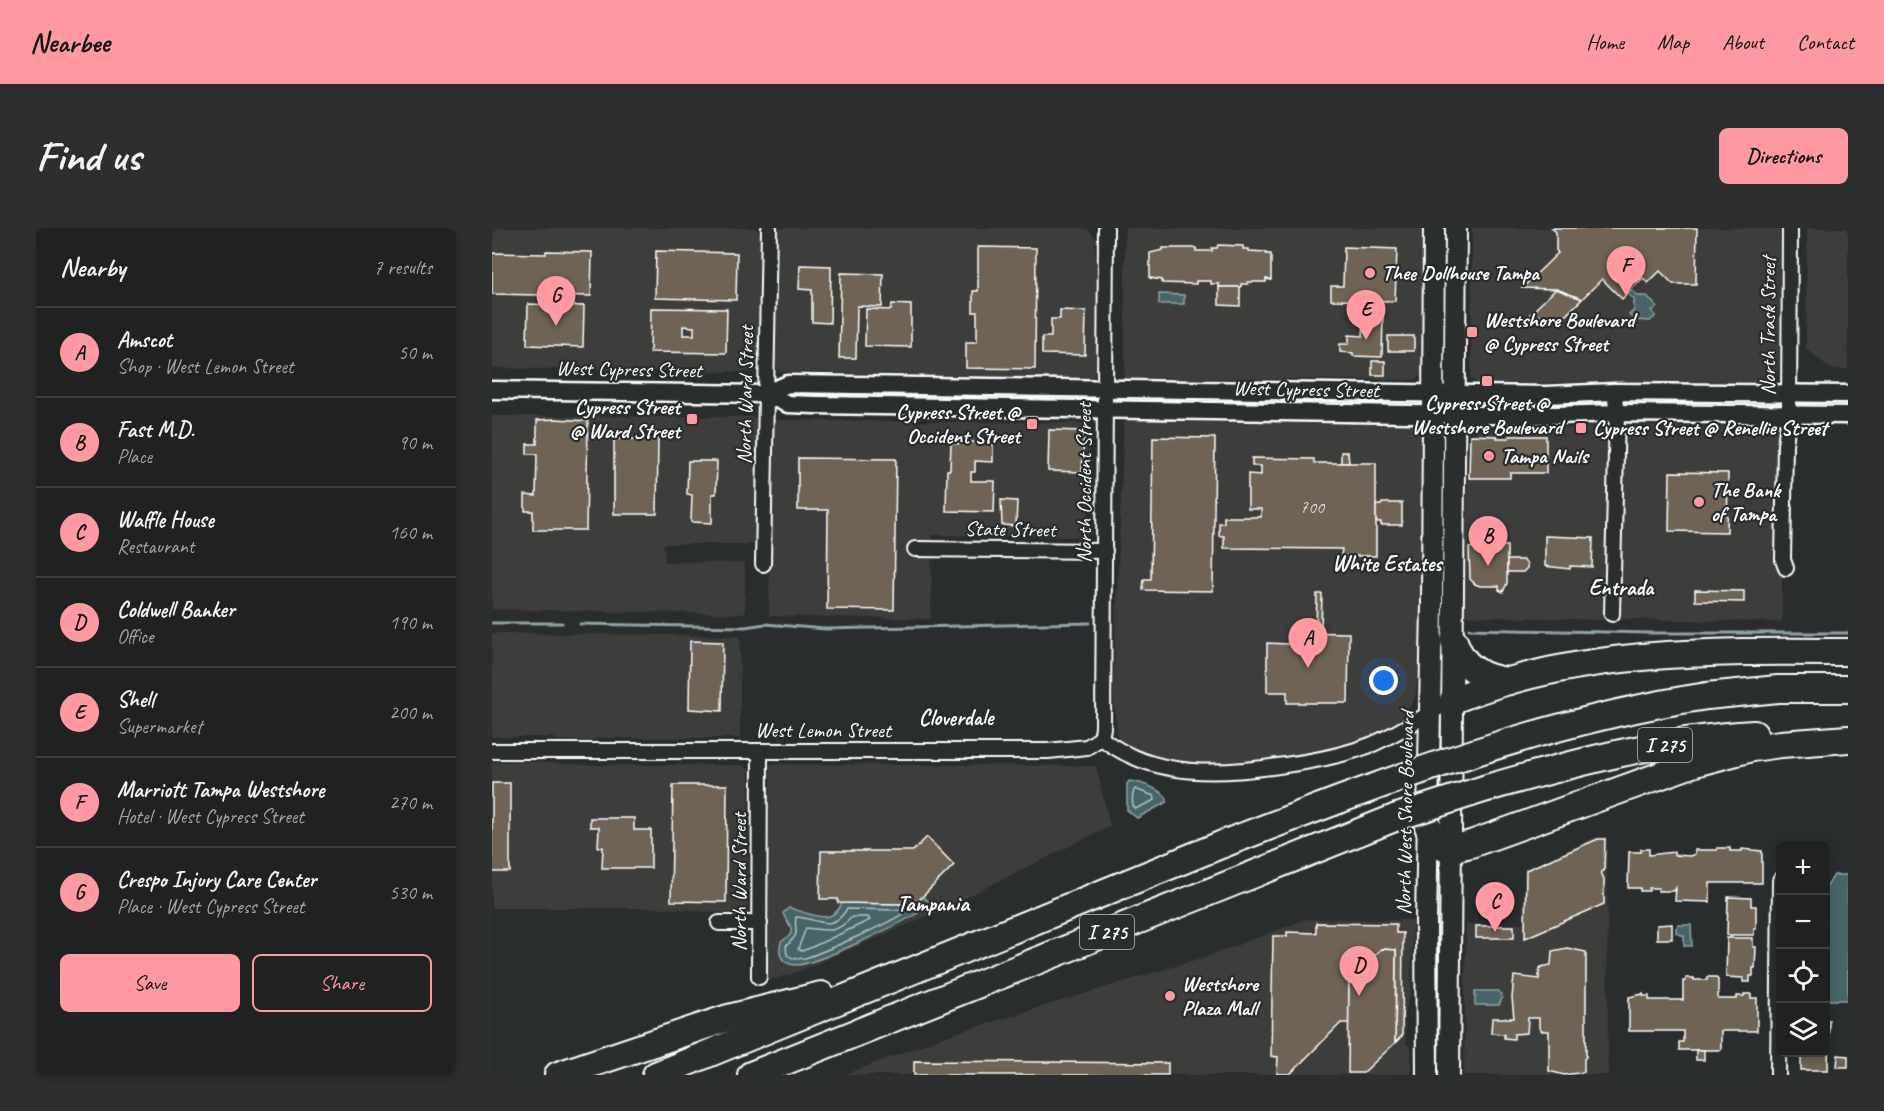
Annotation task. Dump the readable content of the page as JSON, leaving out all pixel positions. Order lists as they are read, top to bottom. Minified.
{"streets":{"highway":["I 275"],"main road":["North West Shore Boulevard"],"street":["North Trask Street","West Cypress Street","North Ward Street","North Occident Street","State Street","West Lemon Street"]},"crossings":[["North Trask Street","West Cypress Street"],["West Cypress Street","North Ward Street"],["West Cypress Street","North Occident Street"],["West Cypress Street","North West Shore Boulevard"],["North Ward Street","West Lemon Street"],["North Occident Street","State Street"],["North Occident Street","West Lemon Street"]],"districts":["White Estates","Entrada","Cloverdale","Tampania"],"places":{"other":["Thee Dollhouse Tampa","Tampa Nails","The Bank of Tampa","Westshore Plaza Mall"],"transit":["Westshore Boulevard @ Cypress Street","Cypress Street @ Westshore Boulevard","Cypress Street @ Ward Street","Cypress Street @ Occident Street","Cypress Street @ Renellie Street"]},"house_numbers":["700"],"page":{"header":"Nearbee","nav":["Home","Map","About","Contact"],"buttons":["Directions",["Save","Share"]],"title":"Find us","heading":["Nearby","7 results"],"pins":["F","G","E","B","A","C","D"],"list":[{"mark":"A","name":"Amscot","note":"Shop · West Lemon Street","value":"50 m"},{"mark":"B","name":"Fast M.D.","note":"Place","value":"90 m"},{"mark":"C","name":"Waffle House","note":"Restaurant","value":"160 m"},{"mark":"D","name":"Coldwell Banker","note":"Office","value":"190 m"},{"mark":"E","name":"Shell","note":"Supermarket","value":"200 m"},{"mark":"F","name":"Marriott Tampa Westshore","note":"Hotel · West Cypress Street","value":"270 m"},{"mark":"G","name":"Crespo Injury Care Center","note":"Place · West Cypress Street","value":"530 m"}],"map_buttons":["+","−"]}}
